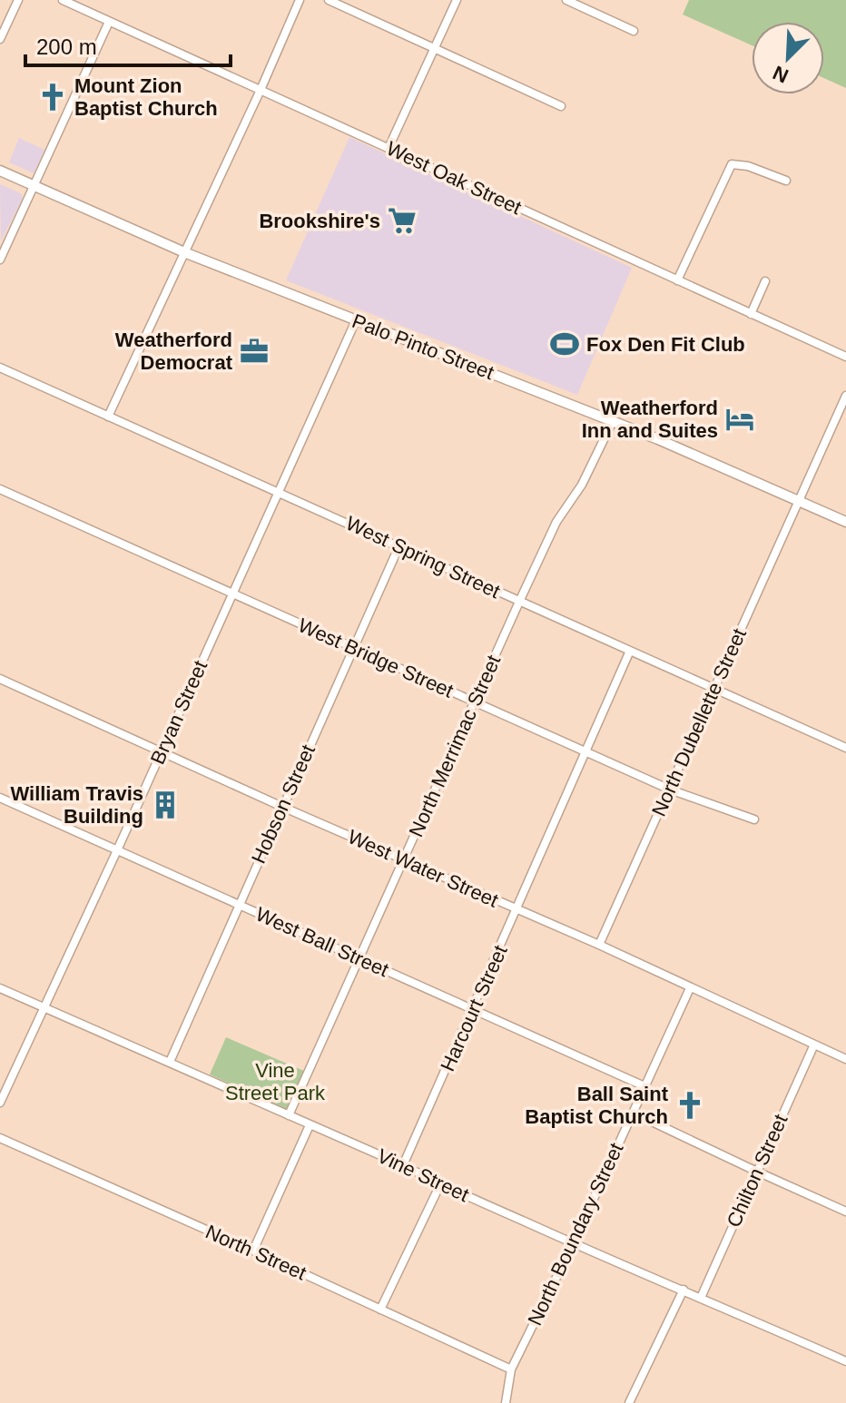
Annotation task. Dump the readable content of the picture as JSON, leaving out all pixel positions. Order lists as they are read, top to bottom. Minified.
{"streets":{"main road":["Palo Pinto Street"],"street":["West Oak Street","West Spring Street","West Bridge Street","Bryan Street","North Dubellette Street","North Merrimac Street","Hobson Street","West Water Street","West Ball Street","Harcourt Street","Chilton Street","Vine Street","North Boundary Street","North Street"]},"crossings":[["Palo Pinto Street","Bryan Street"],["Palo Pinto Street","North Dubellette Street"],["Palo Pinto Street","North Merrimac Street"],["West Spring Street","Bryan Street"],["West Spring Street","North Dubellette Street"],["West Spring Street","North Merrimac Street"],["West Spring Street","Hobson Street"],["West Spring Street","Harcourt Street"],["West Bridge Street","Bryan Street"],["West Bridge Street","North Dubellette Street"],["West Bridge Street","North Merrimac Street"],["West Bridge Street","Hobson Street"],["West Bridge Street","Harcourt Street"],["Bryan Street","West Water Street"],["Bryan Street","West Ball Street"],["Bryan Street","Vine Street"],["North Dubellette Street","West Water Street"],["North Merrimac Street","West Water Street"],["North Merrimac Street","West Ball Street"],["North Merrimac Street","Vine Street"],["Hobson Street","West Water Street"],["Hobson Street","West Ball Street"],["Hobson Street","Vine Street"],["West Water Street","Harcourt Street"],["West Water Street","Chilton Street"],["West Water Street","North Boundary Street"],["West Ball Street","Harcourt Street"],["West Ball Street","North Boundary Street"],["Harcourt Street","Vine Street"],["Chilton Street","Vine Street"],["Vine Street","North Boundary Street"],["North Boundary Street","North Street"]],"parks":["Vine Street Park"],"places":{"church":["Mount Zion Baptist Church","Ball Saint Baptist Church"],"supermarket":["Brookshire's"],"sports":["Fox Den Fit Club"],"office":["Weatherford Democrat"],"hotel":["Weatherford Inn and Suites"],"building":["William Travis Building"]},"scale_bar":"200 m","north":"bottom left"}
